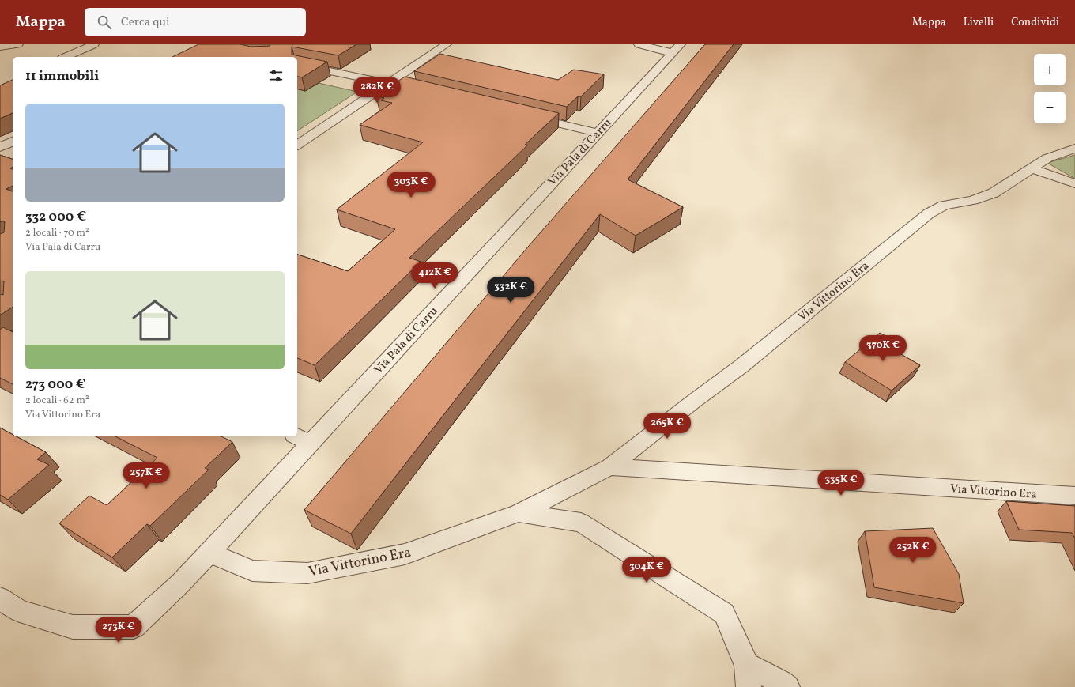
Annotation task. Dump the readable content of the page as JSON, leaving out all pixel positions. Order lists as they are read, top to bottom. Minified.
{"streets":{"street":["Via Pala di Carru","Via Vittorino Era"]},"crossings":[["Via Pala di Carru","Via Vittorino Era"]],"page":{"header":"Mappa","search":"Cerca qui","nav":["Mappa","Livelli","Condividi"],"map_buttons":["+","−"],"heading":"11 immobili","price":["282K €","303K €","412K €","332K €","370K €","265K €","257K €","335K €","252K €","304K €","273K €"],"list":[{"name":"332 000 €","note":"2 locali · 70 m² · Via Pala di Carru"},{"name":"273 000 €","note":"2 locali · 62 m² · Via Vittorino Era"}]}}
